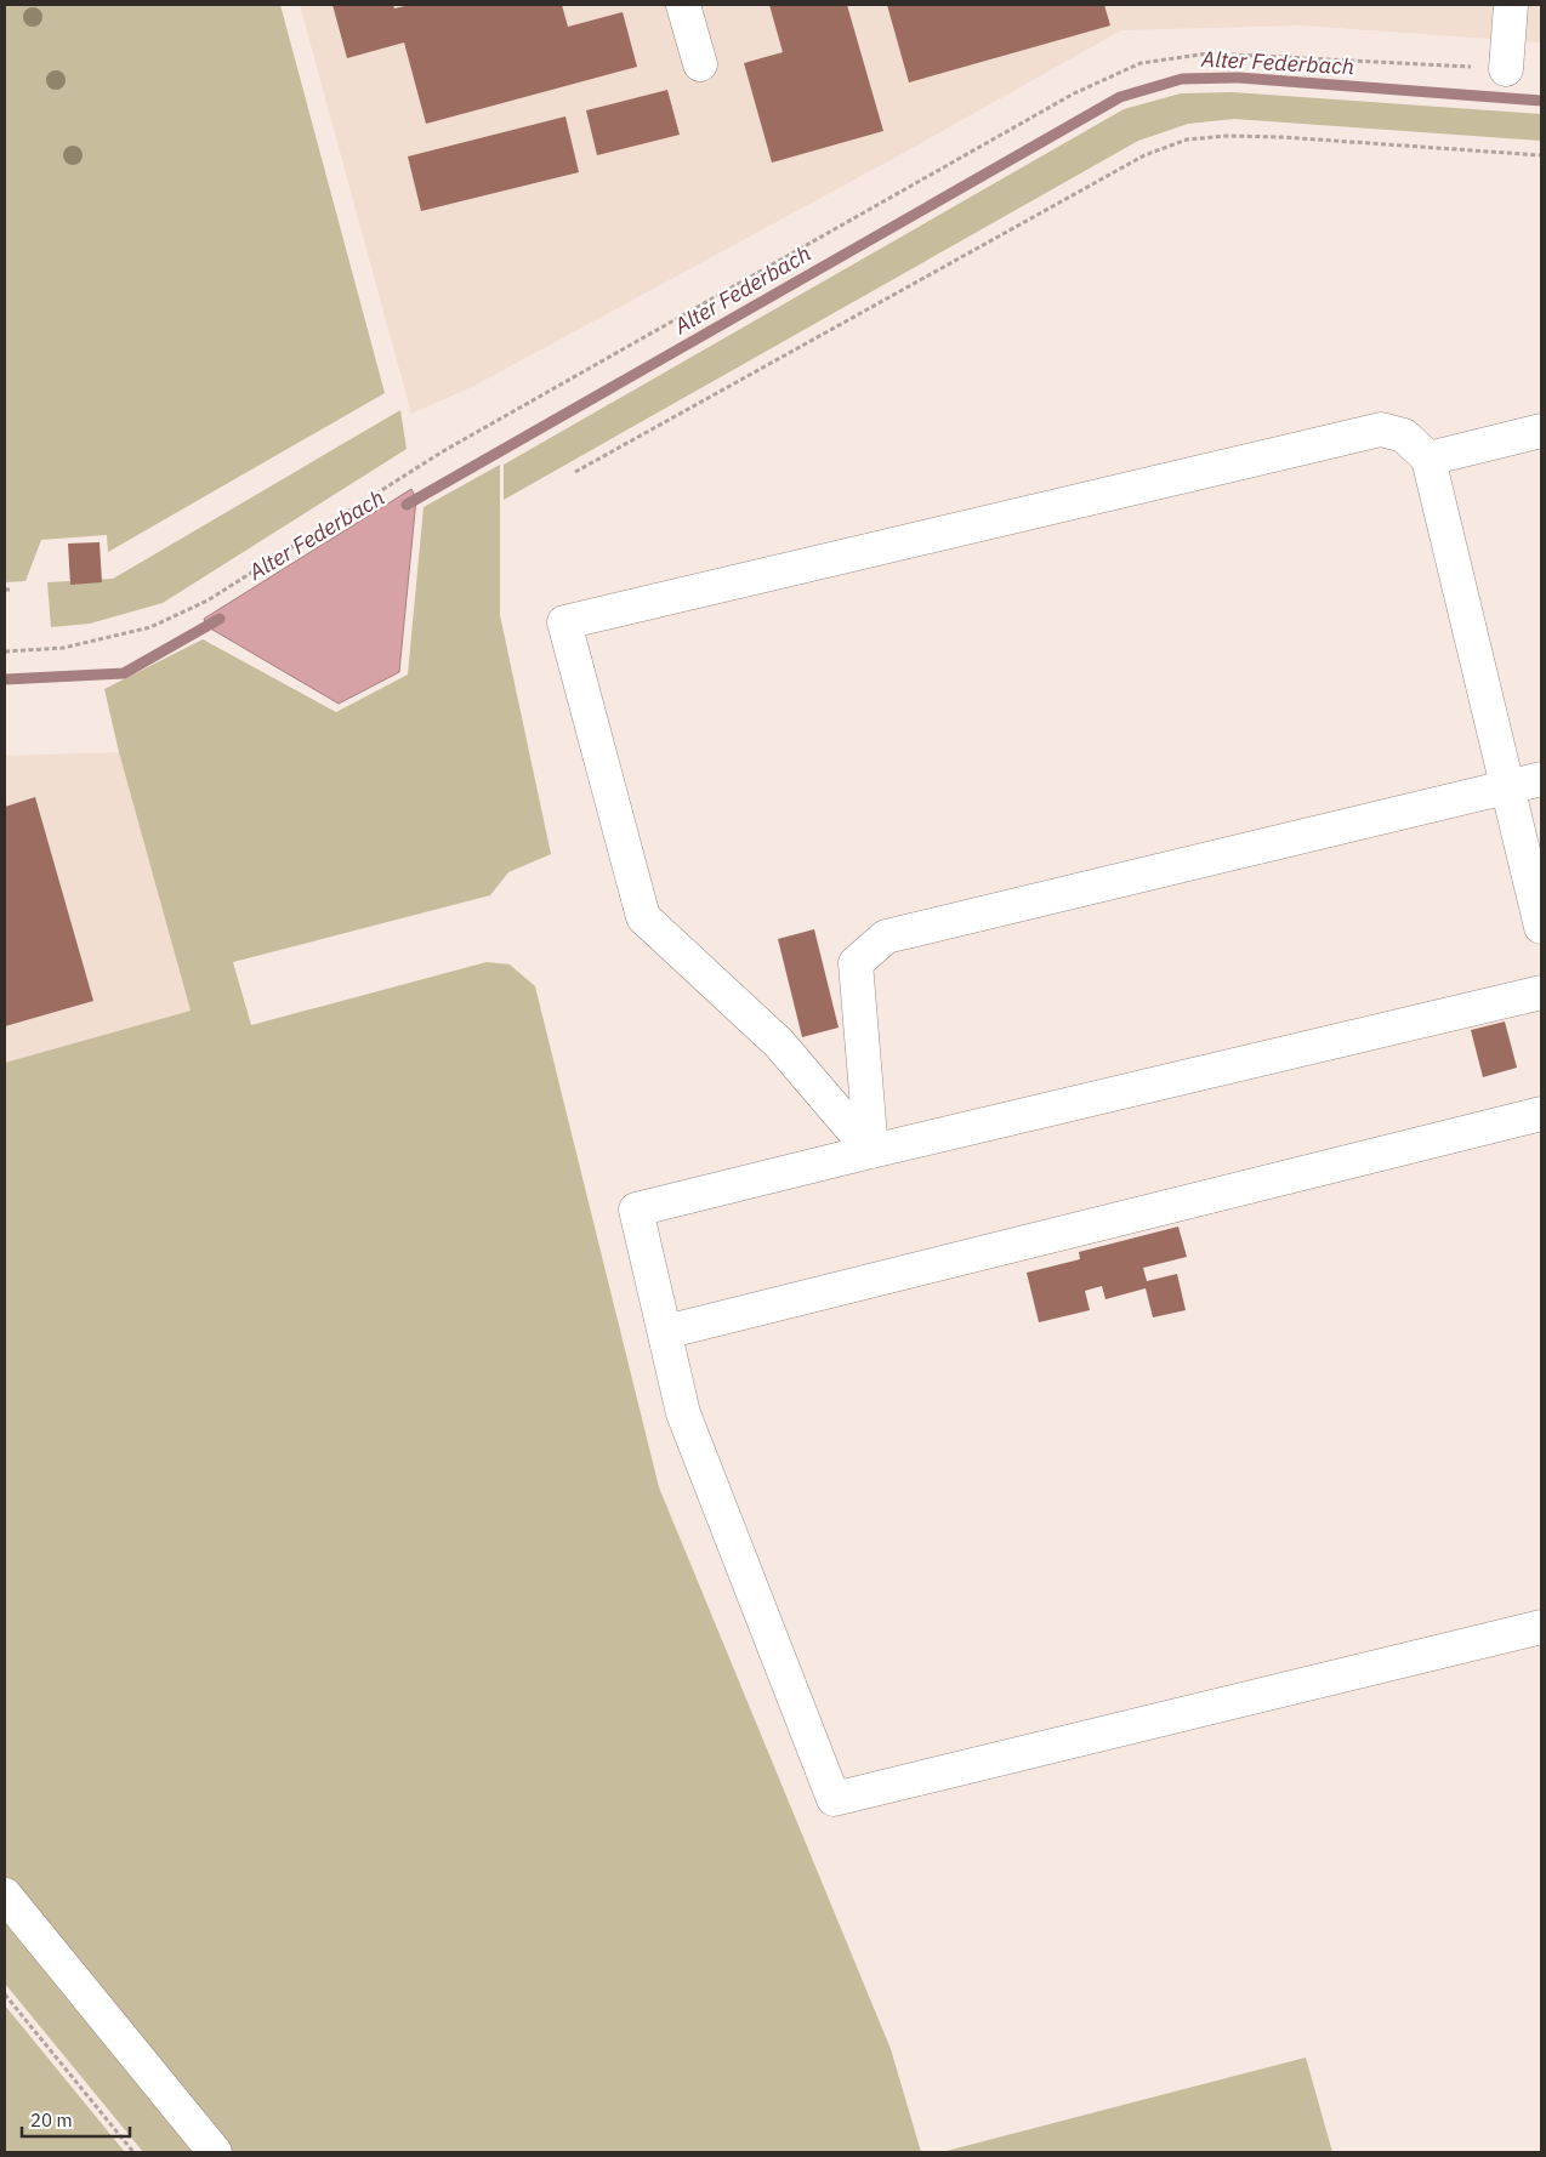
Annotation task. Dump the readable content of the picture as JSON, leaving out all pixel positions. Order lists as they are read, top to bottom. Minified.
{"water":["Alter Federbach"],"scale_bar":"20 m"}
